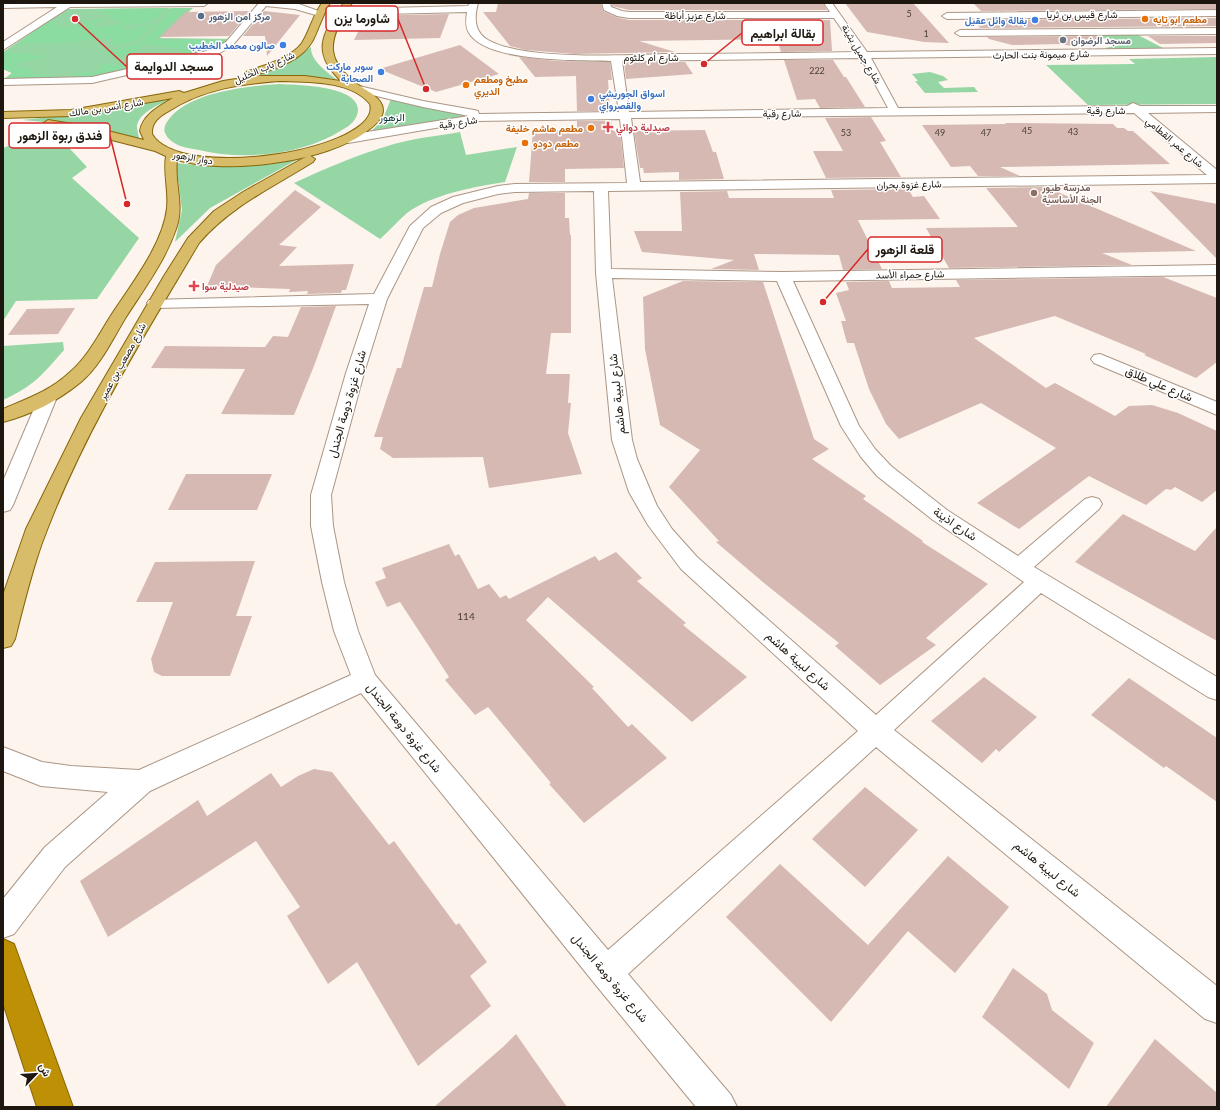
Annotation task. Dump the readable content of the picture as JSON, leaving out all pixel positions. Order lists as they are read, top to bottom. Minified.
{"streets":{"main road":["شارع باب الخليل","شارع أنس بن مالك","دوار الزهور","شارع مصعب بن عمير"],"street":["شارع قيس بن ثريا","شارع عزيز أباظة","شارع جميل بثينة","شارع ميمونة بنت الحارث","شارع أم كلثوم","شارع رقية","شارع عمر القطامي","شارع غزوة بحران","شارع حمراء الأسد","شارع علي طلاق","شارع لبيبة هاشم","شارع غزوة دومة الجندل","شارع اذينة"]},"crossings":[["شارع عزيز أباظة","شارع جميل بثينة"],["شارع جميل بثينة","شارع ميمونة بنت الحارث"],["شارع جميل بثينة","شارع أم كلثوم"],["شارع جميل بثينة","شارع رقية"],["شارع ميمونة بنت الحارث","شارع أم كلثوم"],["شارع باب الخليل","دوار الزهور"],["شارع أنس بن مالك","دوار الزهور"],["شارع رقية","شارع عمر القطامي"],["شارع رقية","دوار الزهور"],["شارع عمر القطامي","شارع غزوة بحران"],["دوار الزهور","شارع مصعب بن عمير"],["شارع غزوة بحران","شارع لبيبة هاشم"],["شارع غزوة بحران","شارع غزوة دومة الجندل"],["شارع حمراء الأسد","شارع لبيبة هاشم"],["شارع حمراء الأسد","شارع اذينة"],["شارع لبيبة هاشم","شارع غزوة دومة الجندل"]],"districts":["الزهور"],"places":{"other":["مركز امن الزهور","مسجد الدوايمة","مطعم ابو تايه","بقالة وائل عقيل","مسجد الرضوان","صالون محمد الخطيب","بقالة ابراهيم","سوبر ماركت الصحابة","مطبخ ومطعم الديري","شاورما يزن","اسواق الجوريشي والقصرواي","مطعم هاشم خليفة","مطعم دودو","مدرسة طيور الجنة الأساسية","فندق ربوة الزهور","قلعة الزهور"],"health":["صيدلية دوائي","صيدلية سوا"]},"house_numbers":["5","1","222","45","43","53","49","47","114"],"north":"top right"}
